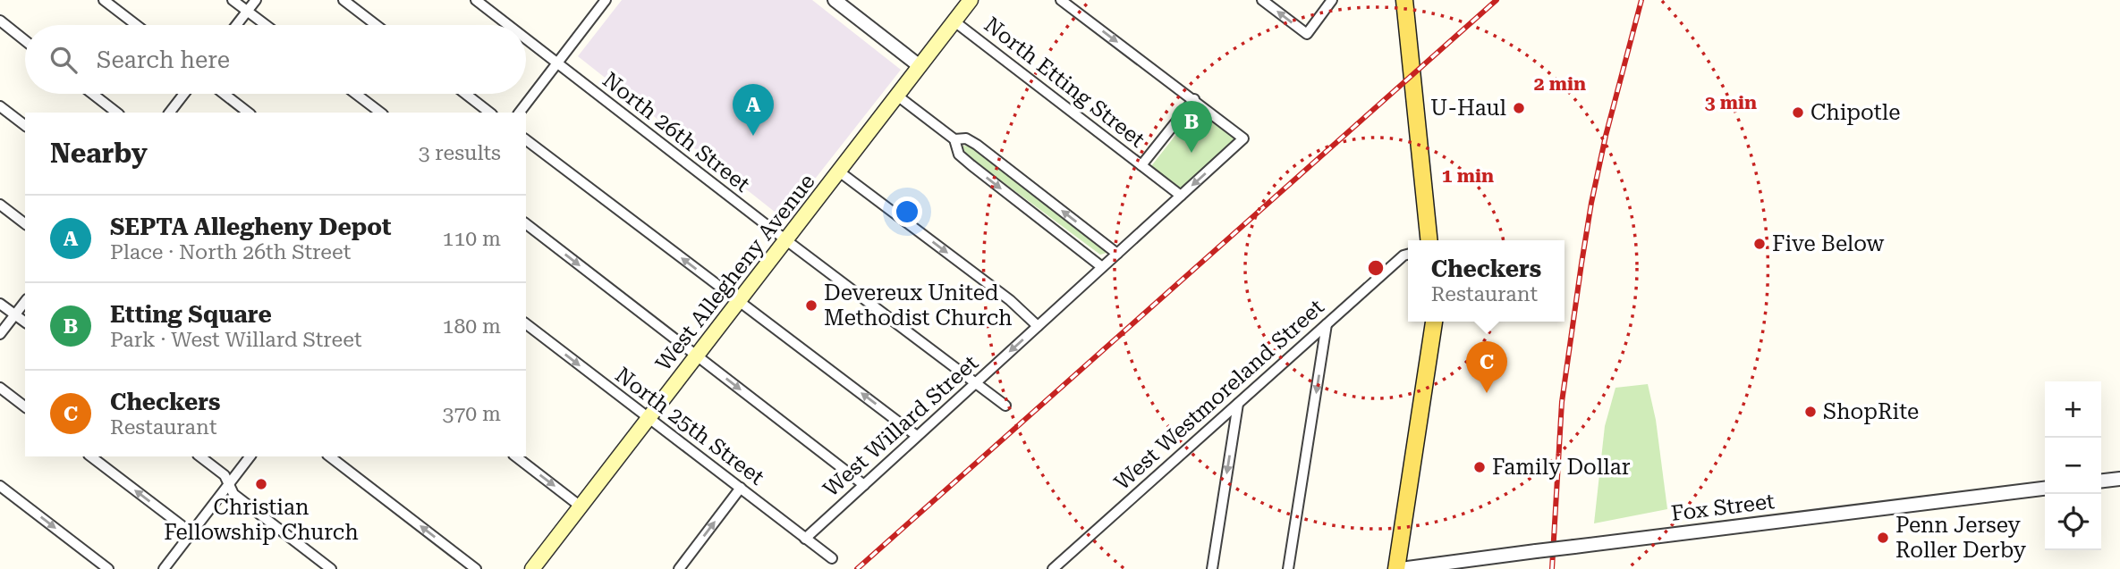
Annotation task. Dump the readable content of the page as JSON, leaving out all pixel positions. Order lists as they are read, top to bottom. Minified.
{"streets":{"main road":["West Allegheny Avenue"],"street":["North Etting Street","North 26th Street","West Westmoreland Street","North 25th Street","West Willard Street","Fox Street"]},"crossings":[["North Etting Street","West Allegheny Avenue"],["North Etting Street","West Willard Street"],["North 26th Street","West Allegheny Avenue"],["North 26th Street","West Willard Street"],["West Allegheny Avenue","North 25th Street"],["North 25th Street","West Willard Street"]],"places":["U-Haul","Chipotle","Five Below","Devereux United Methodist Church","ShopRite","Family Dollar","Christian Fellowship Church","Penn Jersey Roller Derby"],"page":{"search":"Search here","pins":["A","B","C"],"heading":["Nearby","3 results"],"list":[{"mark":"A","name":"SEPTA Allegheny Depot","note":"Place · North 26th Street","value":"110 m"},{"mark":"B","name":"Etting Square","note":"Park · West Willard Street","value":"180 m"},{"mark":"C","name":"Checkers","note":"Restaurant","value":"370 m"}],"popup":["Checkers","Restaurant"],"map_buttons":["+","−"]},"rings":["2 min","3 min","1 min"]}
